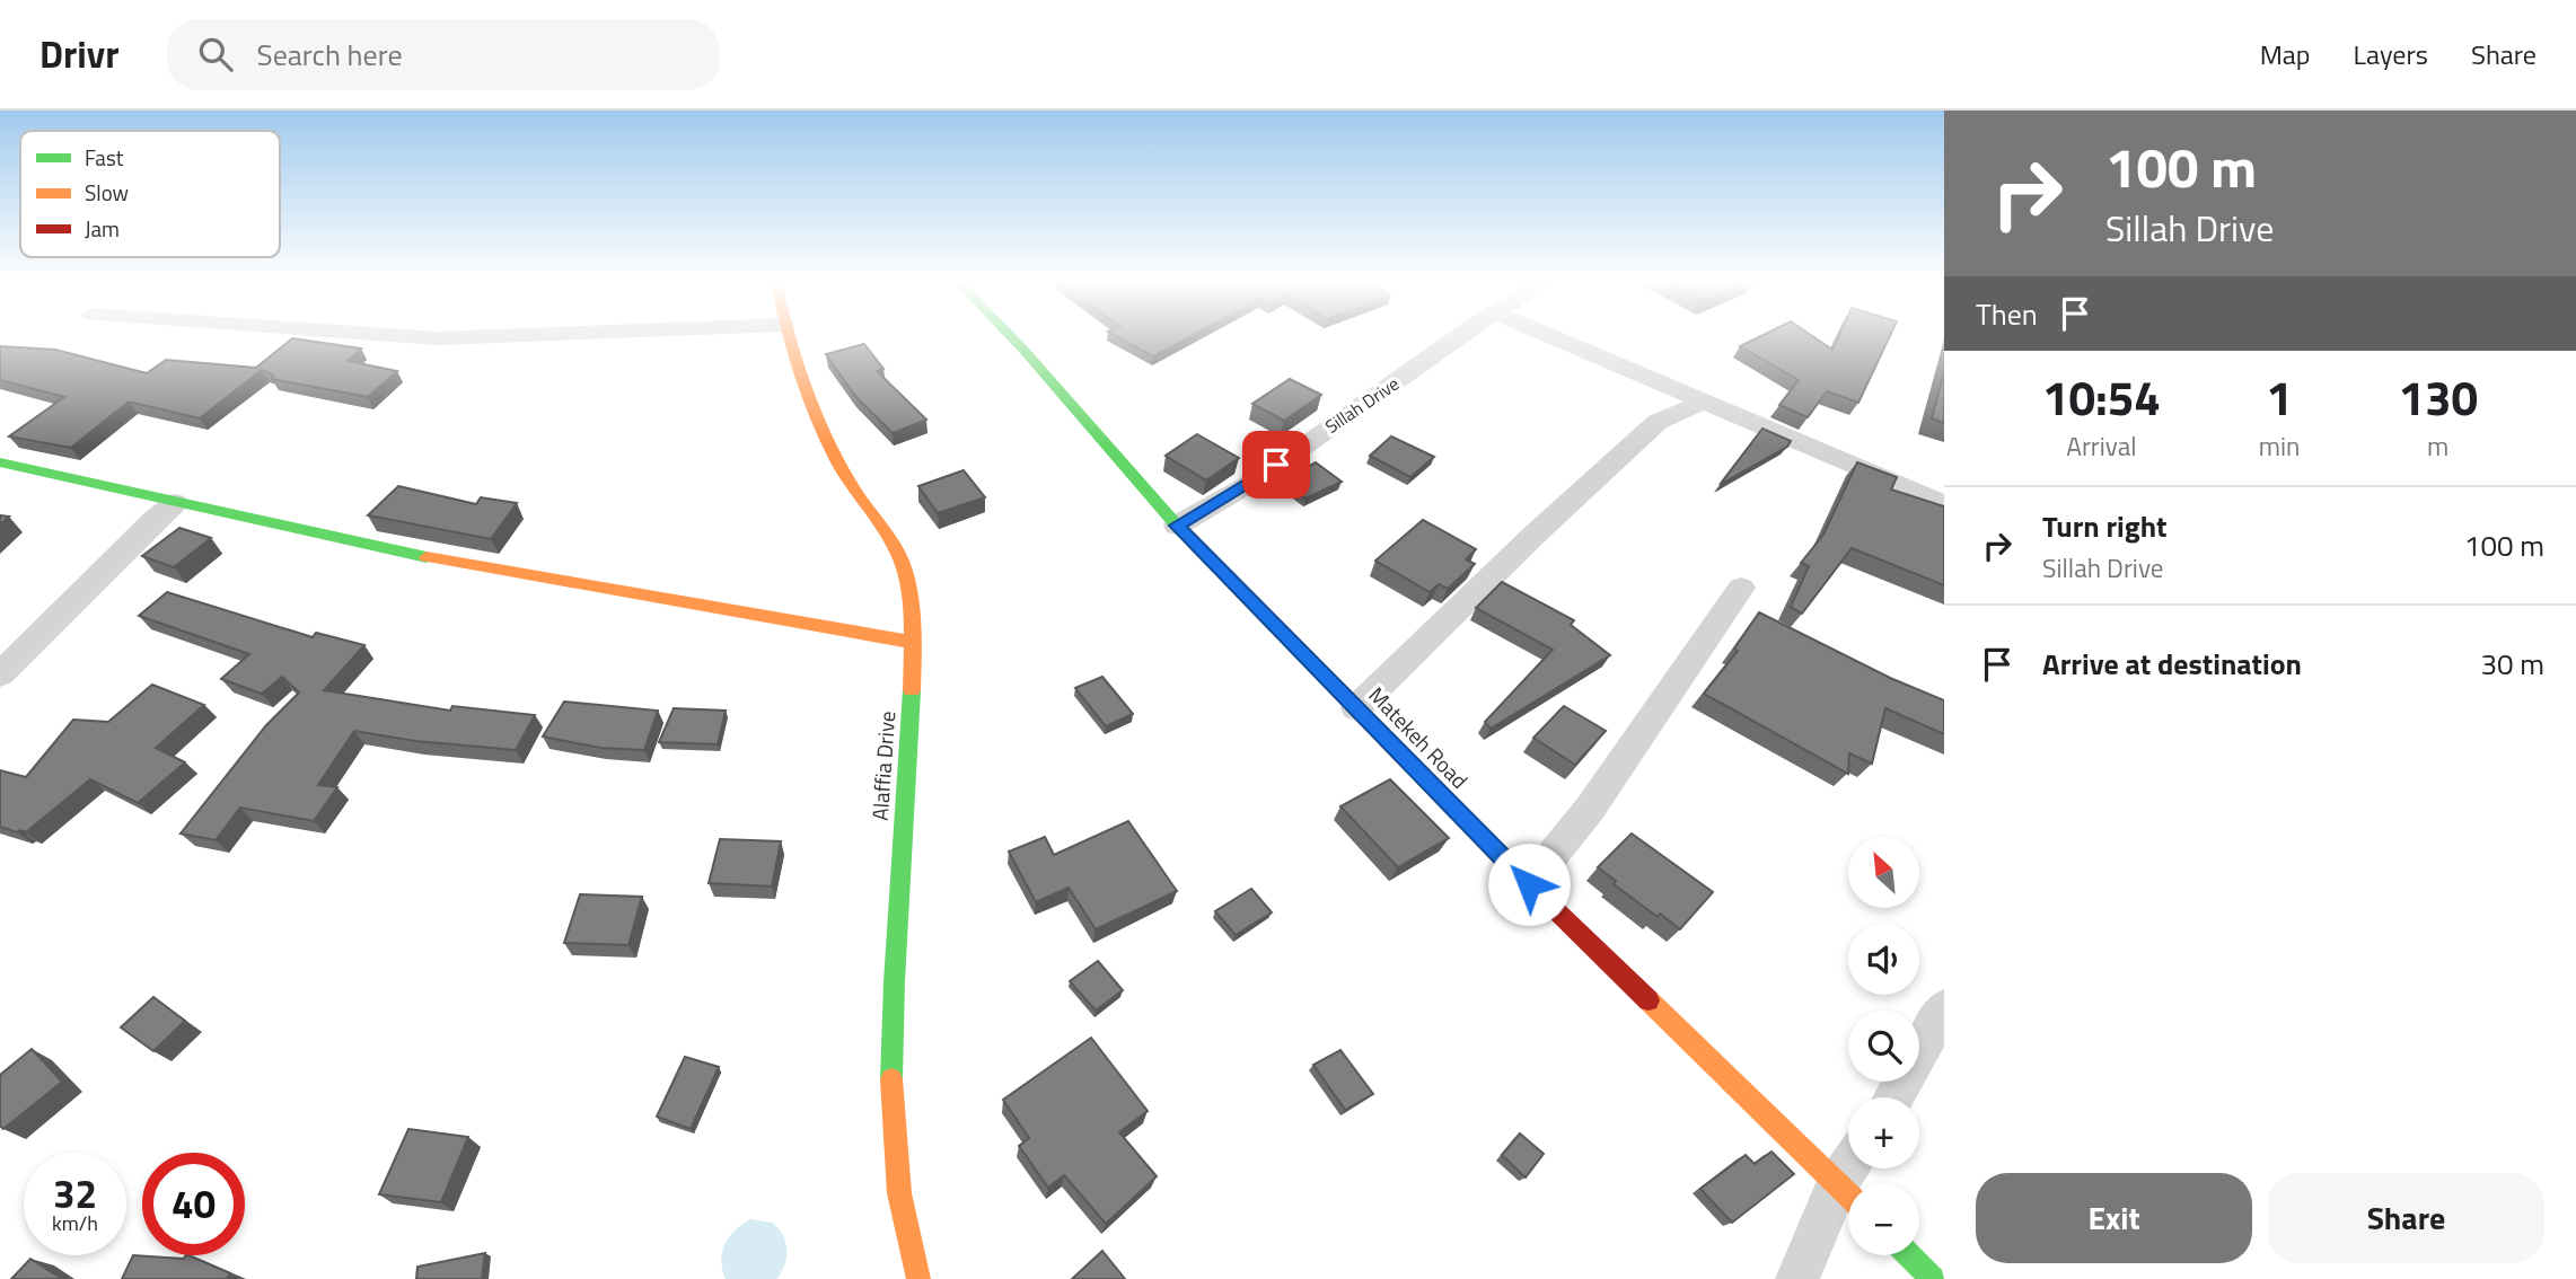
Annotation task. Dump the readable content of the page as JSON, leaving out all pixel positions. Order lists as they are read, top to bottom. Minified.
{"streets":{"street":["Sillah Drive","Matekeh Road","Alaffia Drive"]},"crossings":[["Sillah Drive","Matekeh Road"]],"legend":["Fast","Slow","Jam"],"north":"top left","page":{"header":"Drivr","search":"Search here","nav":["Map","Layers","Share"],"turn":["100 m","Sillah Drive"],"then":"Then","eta":["10:54","Arrival","1","min","130","m"],"list":[{"name":"Turn right","note":"Sillah Drive","value":"100 m"},{"name":"Arrive at destination","value":"30 m"}],"map_buttons":["+","−"],"speed":"32 km/h","limit":"40","buttons":["Exit","Share"]}}
